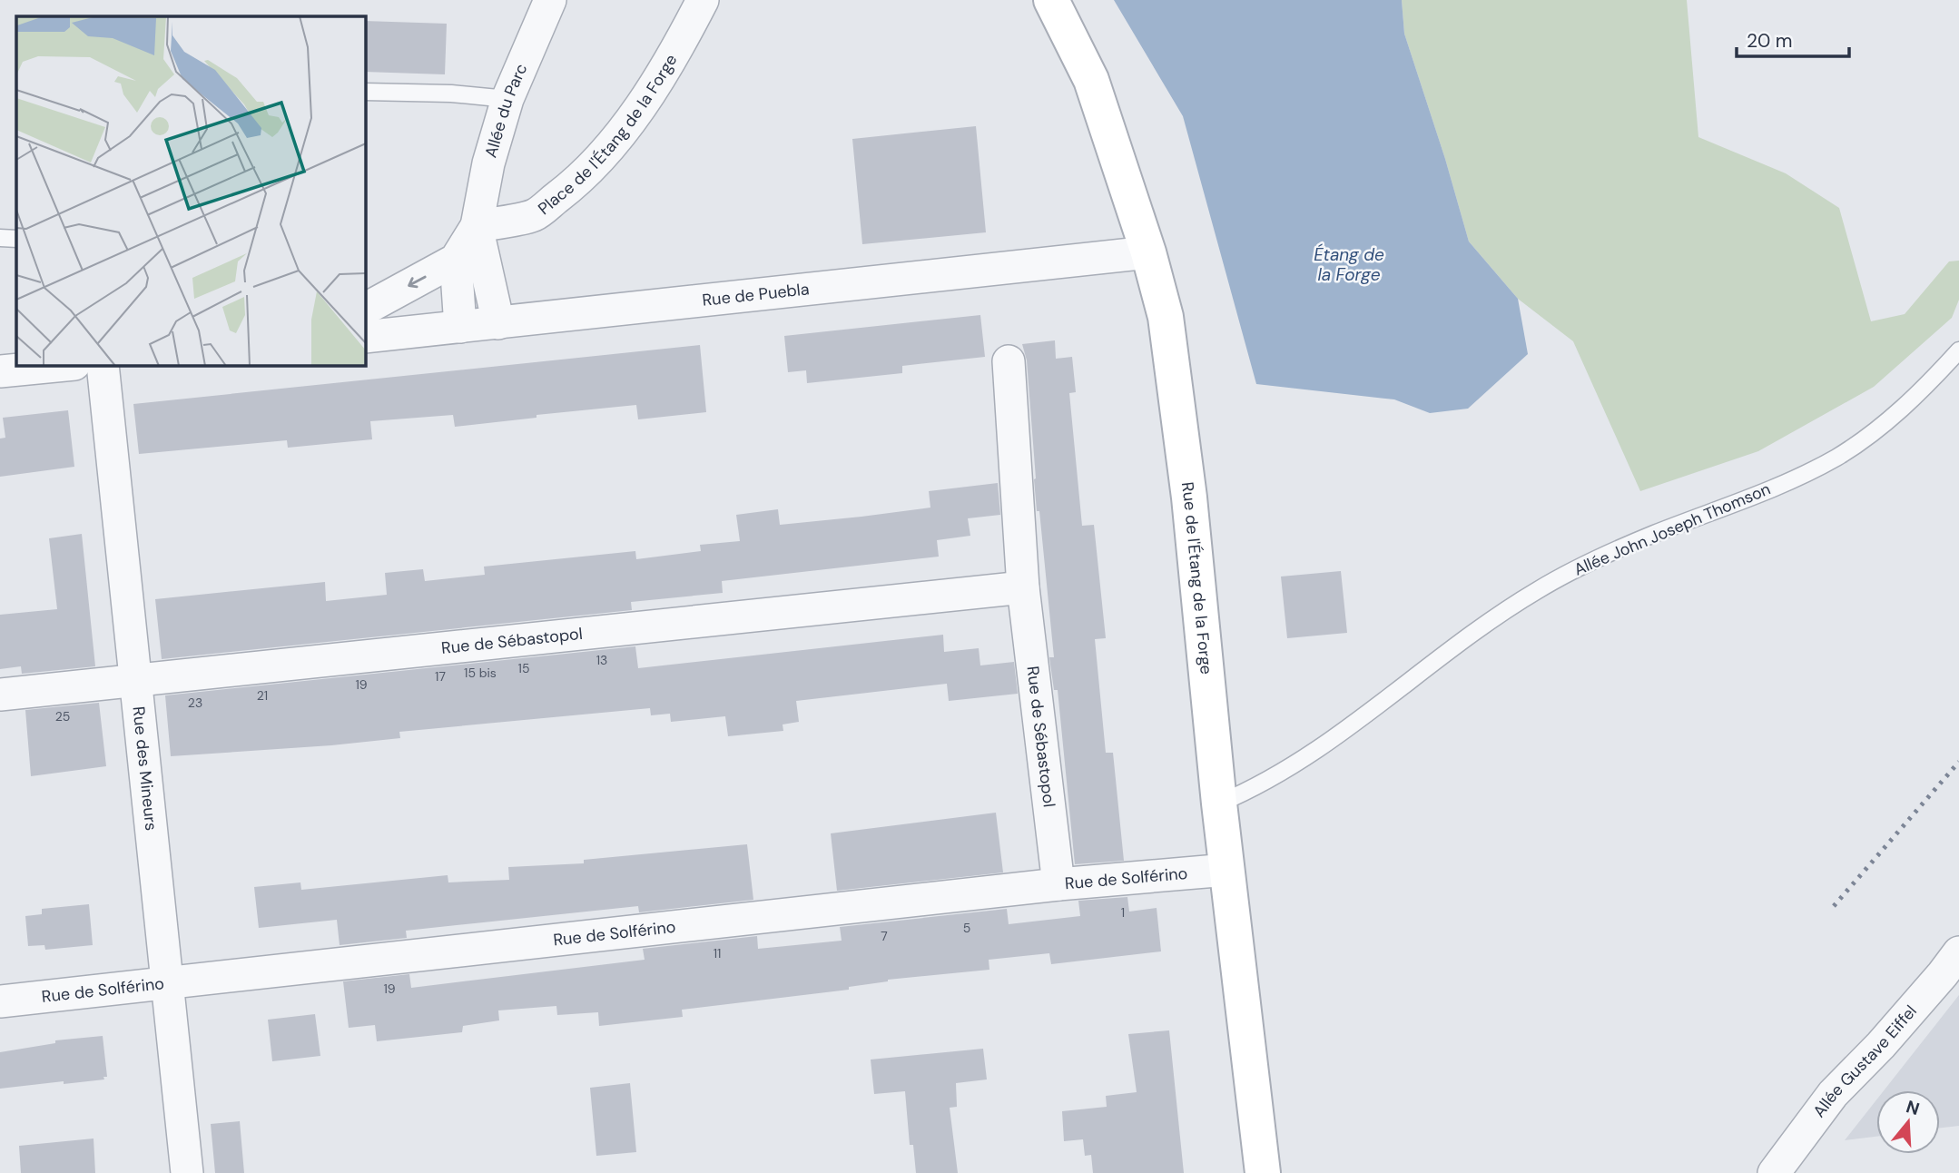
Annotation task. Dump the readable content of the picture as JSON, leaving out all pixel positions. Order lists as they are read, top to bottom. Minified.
{"streets":{"street":["Allée du Parc","Place de l'Étang de la Forge","Rue de Puebla","Rue de l'Étang de la Forge","Rue de Sébastopol","Rue des Mineurs","Rue de Solférino","Allée Gustave Eiffel"],"lane":["Allée John Joseph Thomson"]},"crossings":[["Allée du Parc","Place de l'Étang de la Forge"],["Allée du Parc","Rue de Puebla"],["Rue de Puebla","Rue de l'Étang de la Forge"],["Allée John Joseph Thomson","Rue de l'Étang de la Forge"],["Rue de l'Étang de la Forge","Rue de Solférino"],["Rue de Sébastopol","Rue des Mineurs"],["Rue de Sébastopol","Rue de Solférino"],["Rue des Mineurs","Rue de Solférino"]],"water":["Étang de la Forge"],"house_numbers":["13","15","15 bis","17","19","21","23","25","1","5","7","11","19"],"scale_bar":"20 m","north":"top"}
